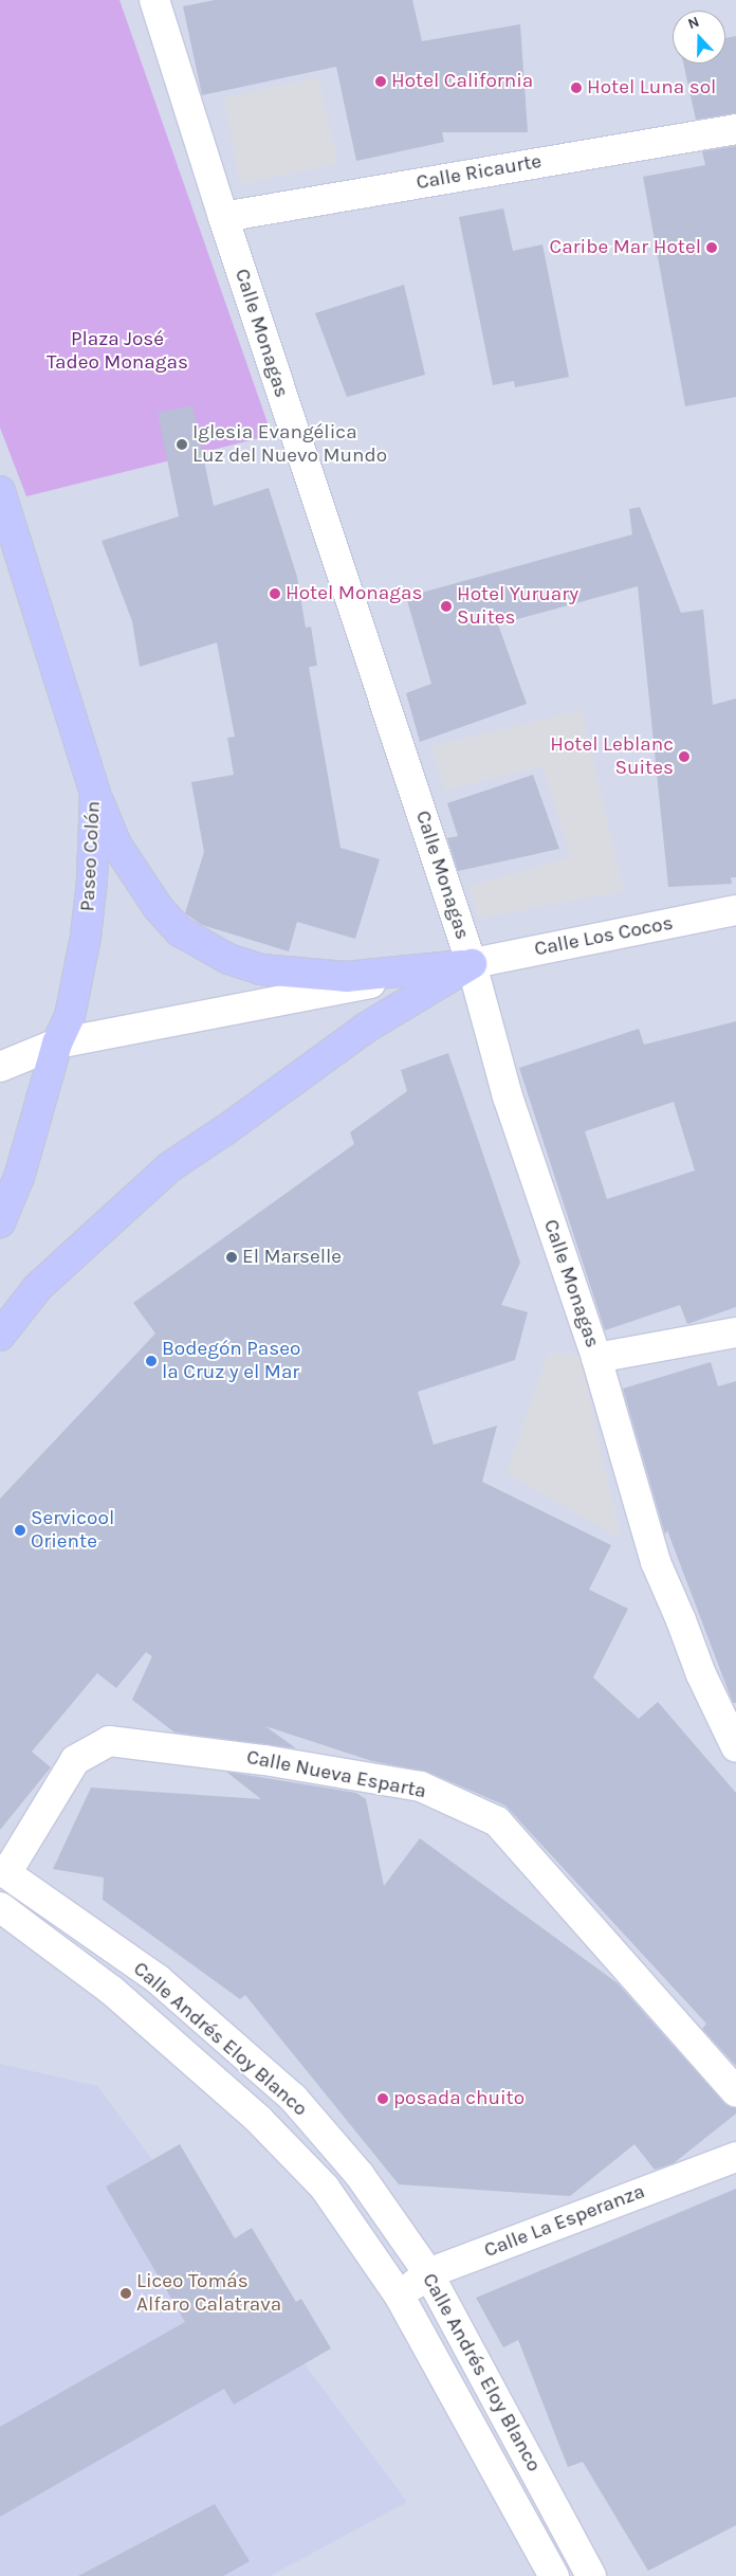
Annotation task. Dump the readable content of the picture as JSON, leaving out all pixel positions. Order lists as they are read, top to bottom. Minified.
{"streets":{"street":["Calle Ricaurte","Calle Monagas","Paseo Colón","Calle Los Cocos","Calle Nueva Esparta","Calle Andrés Eloy Blanco","Calle La Esperanza"]},"crossings":[["Calle Ricaurte","Calle Monagas"],["Calle Monagas","Calle Los Cocos"],["Paseo Colón","Calle Los Cocos"],["Calle Nueva Esparta","Calle Andrés Eloy Blanco"],["Calle Andrés Eloy Blanco","Calle La Esperanza"]],"parks":["Plaza José Tadeo Monagas"],"places":["Hotel California","Hotel Luna sol","Caribe Mar Hotel","Iglesia Evangélica Luz del Nuevo Mundo","Hotel Monagas","Hotel Yuruary Suites","Hotel Leblanc Suites","El Marselle","Bodegón Paseo la Cruz y el Mar","Servicool Oriente","posada chuito","Liceo Tomás Alfaro Calatrava"],"north":"top"}
